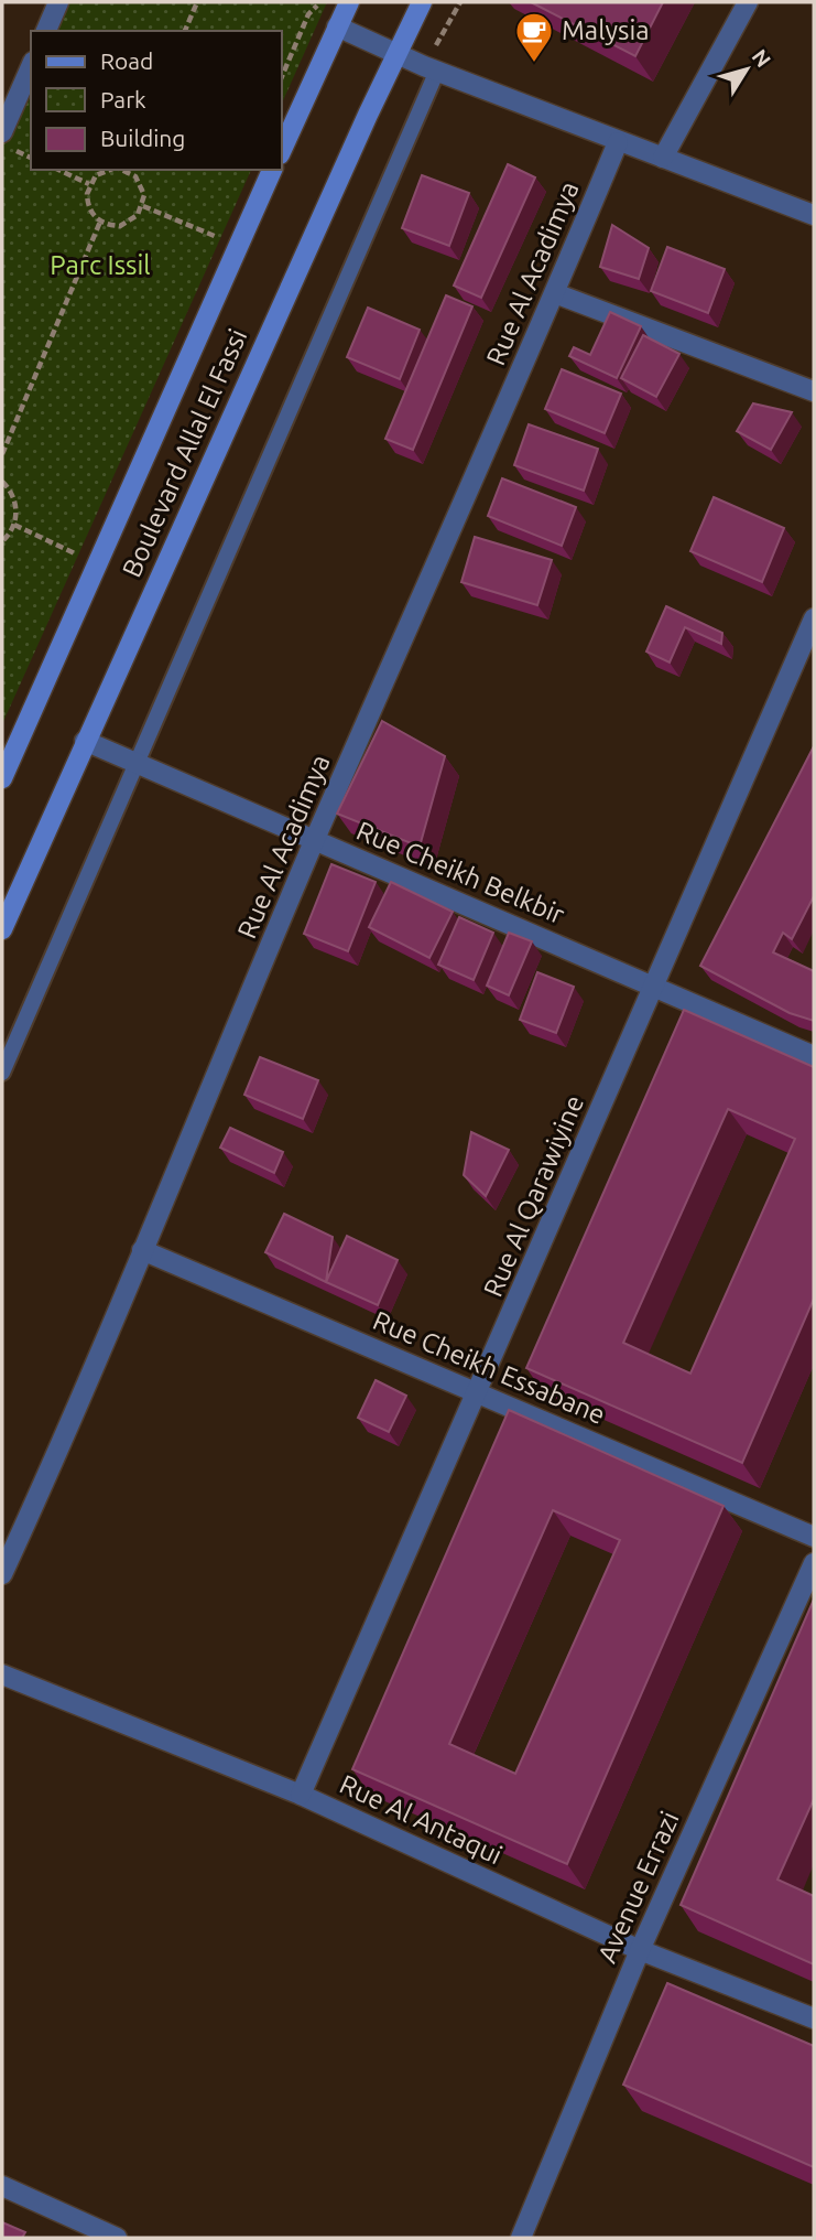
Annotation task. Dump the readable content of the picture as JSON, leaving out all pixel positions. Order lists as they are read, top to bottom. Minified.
{"streets":{"main road":["Boulevard Allal El Fassi"],"street":["Rue Al Acadimya","Rue Cheikh Belkbir","Rue Al Qarawiyine","Rue Cheikh Essabane","Rue Al Antaqui","Avenue Errazi"]},"crossings":[["Rue Al Acadimya","Rue Cheikh Belkbir"],["Rue Al Acadimya","Rue Cheikh Essabane"],["Boulevard Allal El Fassi","Rue Cheikh Belkbir"],["Rue Cheikh Belkbir","Rue Al Qarawiyine"],["Rue Al Qarawiyine","Rue Cheikh Essabane"],["Rue Al Qarawiyine","Rue Al Antaqui"],["Rue Al Antaqui","Avenue Errazi"]],"parks":["Parc Issil"],"places":{"cafe":["Malysia"]},"legend":["Road","Park","Building"],"north":"top right"}
